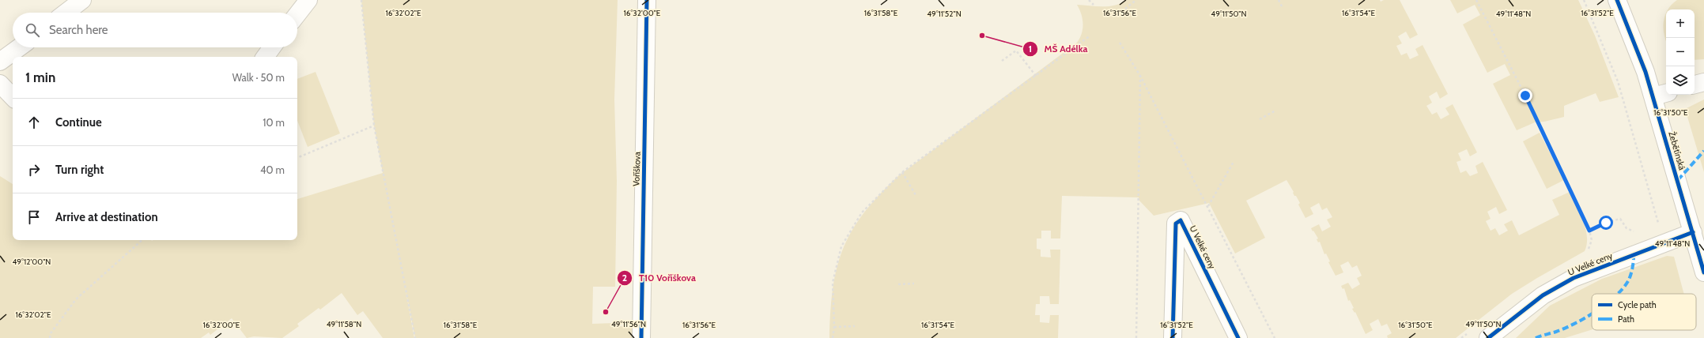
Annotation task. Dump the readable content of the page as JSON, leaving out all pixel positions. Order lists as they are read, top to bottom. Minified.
{"streets":{"street":["Žebětínská","Voříškova","U Velké ceny"]},"crossings":[["Žebětínská","U Velké ceny"]],"places":["MŠ Adélka","T10 Voříškova"],"legend":["Cycle path","Path"],"page":{"map_buttons":["+","−"],"search":"Search here","heading":["1 min","Walk · 50 m"],"list":[["Continue","10 m"],["Turn right","40 m"],"Arrive at destination"]},"coordinates":["16°32'02\"E","16°32'00\"E","16°31'58\"E","16°31'56\"E","16°31'52\"E","16°31'54\"E","49°11'52\"N","49°11'50\"N","49°11'48\"N","16°31'50\"E","49°12'00\"N","49°11'58\"N","49°11'56\"N"]}
